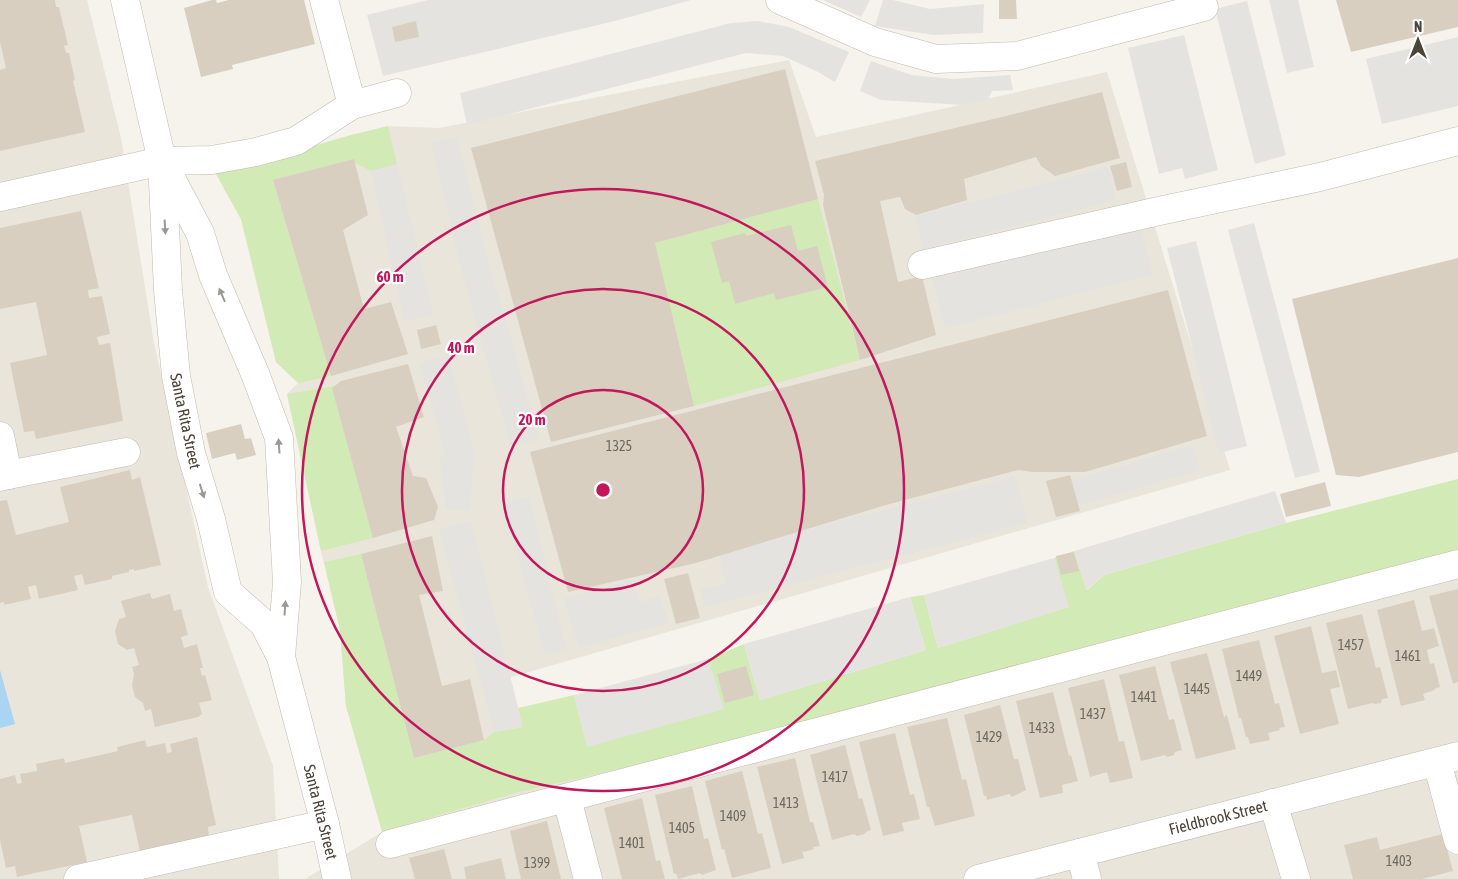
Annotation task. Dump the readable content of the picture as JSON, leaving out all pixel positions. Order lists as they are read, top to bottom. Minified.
{"streets":{"street":["Santa Rita Street","Fieldbrook Street"]},"house_numbers":["1325","1457","1461","1449","1445","1441","1437","1433","1429","1417","1413","1409","1405","1401","1403","1399"],"north":"top","rings":["60 m","40 m","20 m"]}
